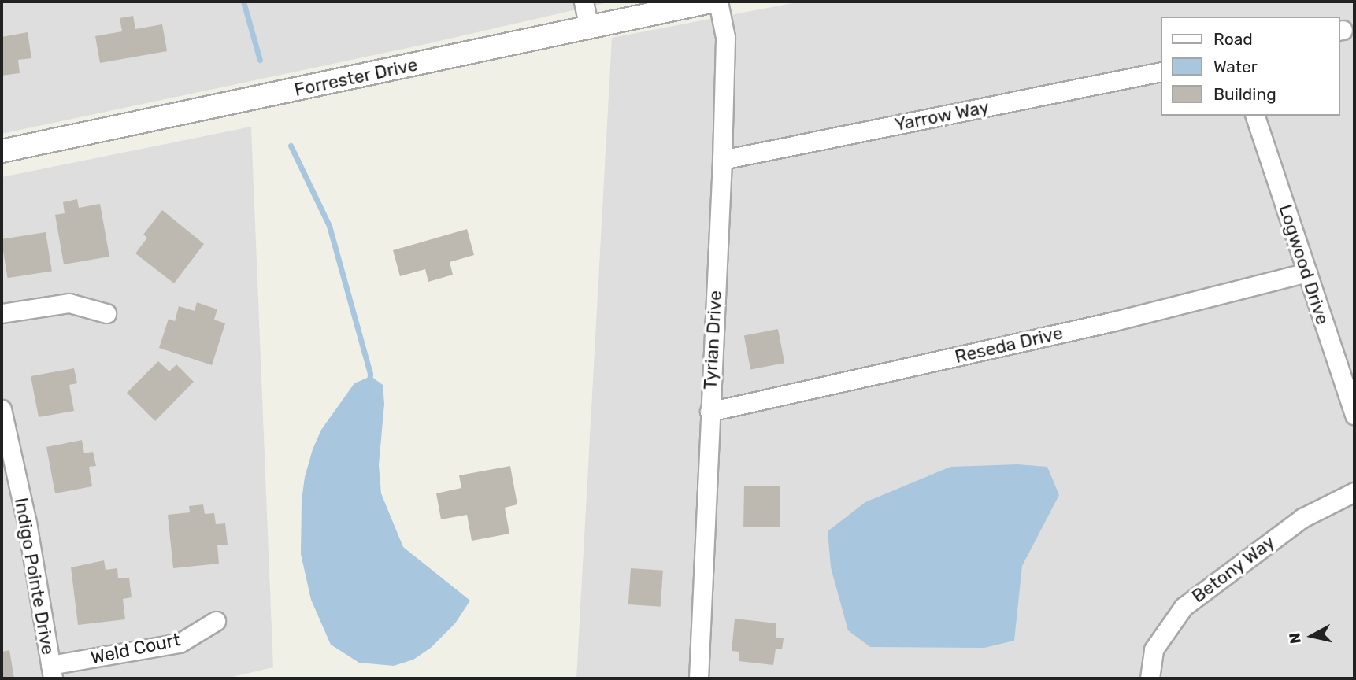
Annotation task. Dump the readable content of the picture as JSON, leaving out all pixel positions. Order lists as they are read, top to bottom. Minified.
{"streets":{"street":["Forrester Drive","Yarrow Way","Logwood Drive","Tyrian Drive","Reseda Drive","Betony Way","Indigo Pointe Drive","Weld Court"]},"crossings":[["Yarrow Way","Tyrian Drive"],["Logwood Drive","Reseda Drive"],["Tyrian Drive","Reseda Drive"],["Indigo Pointe Drive","Weld Court"]],"legend":["Road","Water","Building"],"north":"left"}
